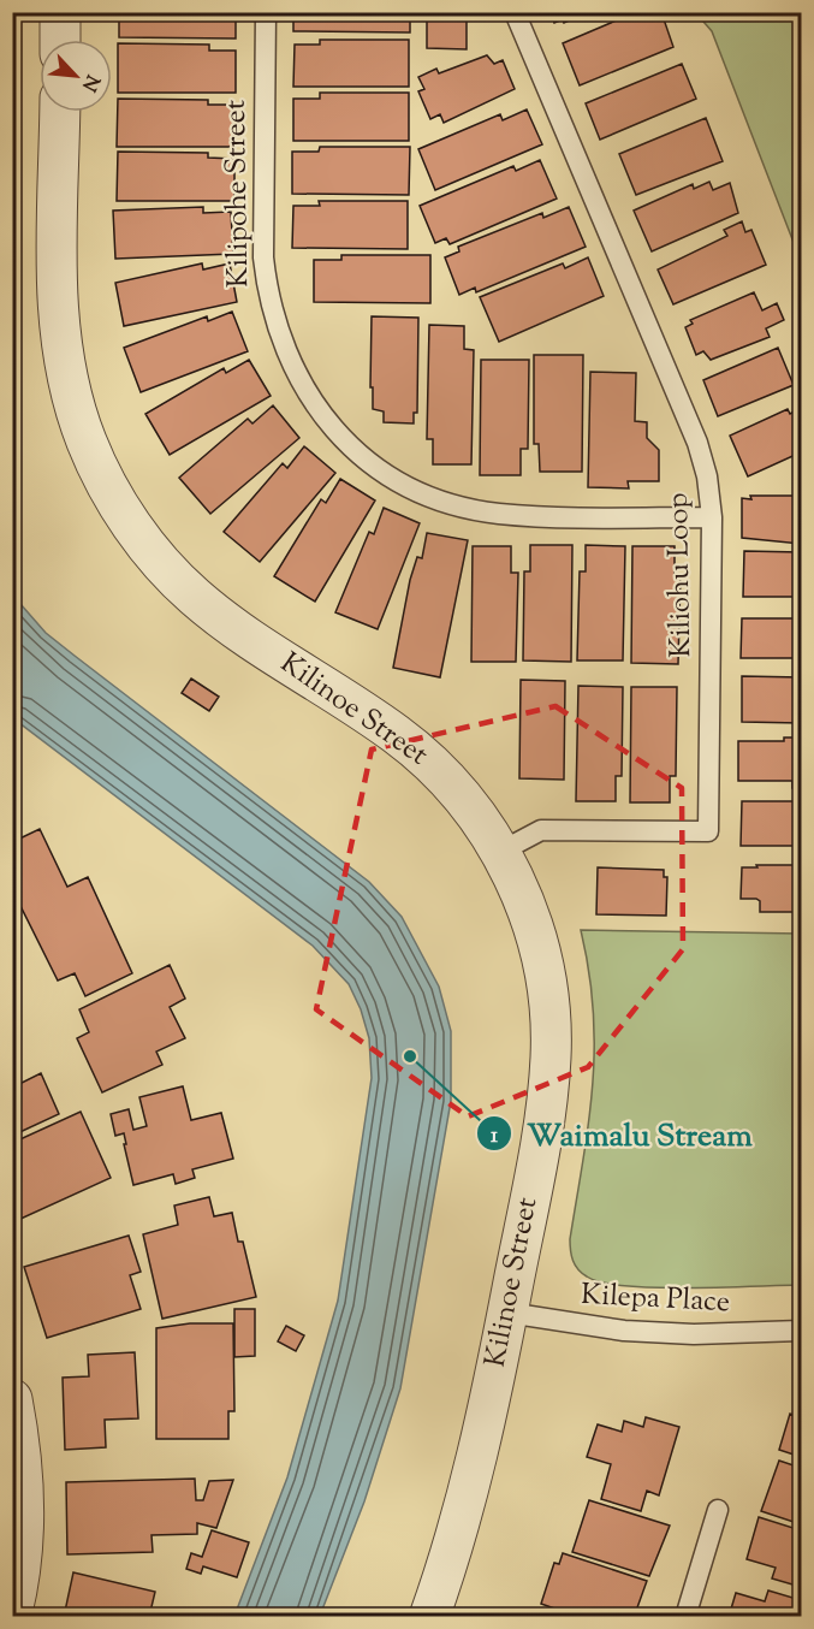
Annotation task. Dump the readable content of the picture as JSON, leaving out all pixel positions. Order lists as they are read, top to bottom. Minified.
{"streets":{"street":["Kilinoe Street"],"lane":["Kilipohe Street","Kiliohu Loop","Kilepa Place"]},"crossings":[["Kilipohe Street","Kiliohu Loop"],["Kiliohu Loop","Kilinoe Street"],["Kilinoe Street","Kilepa Place"]],"places":["Waimalu Stream"],"north":"bottom right"}
